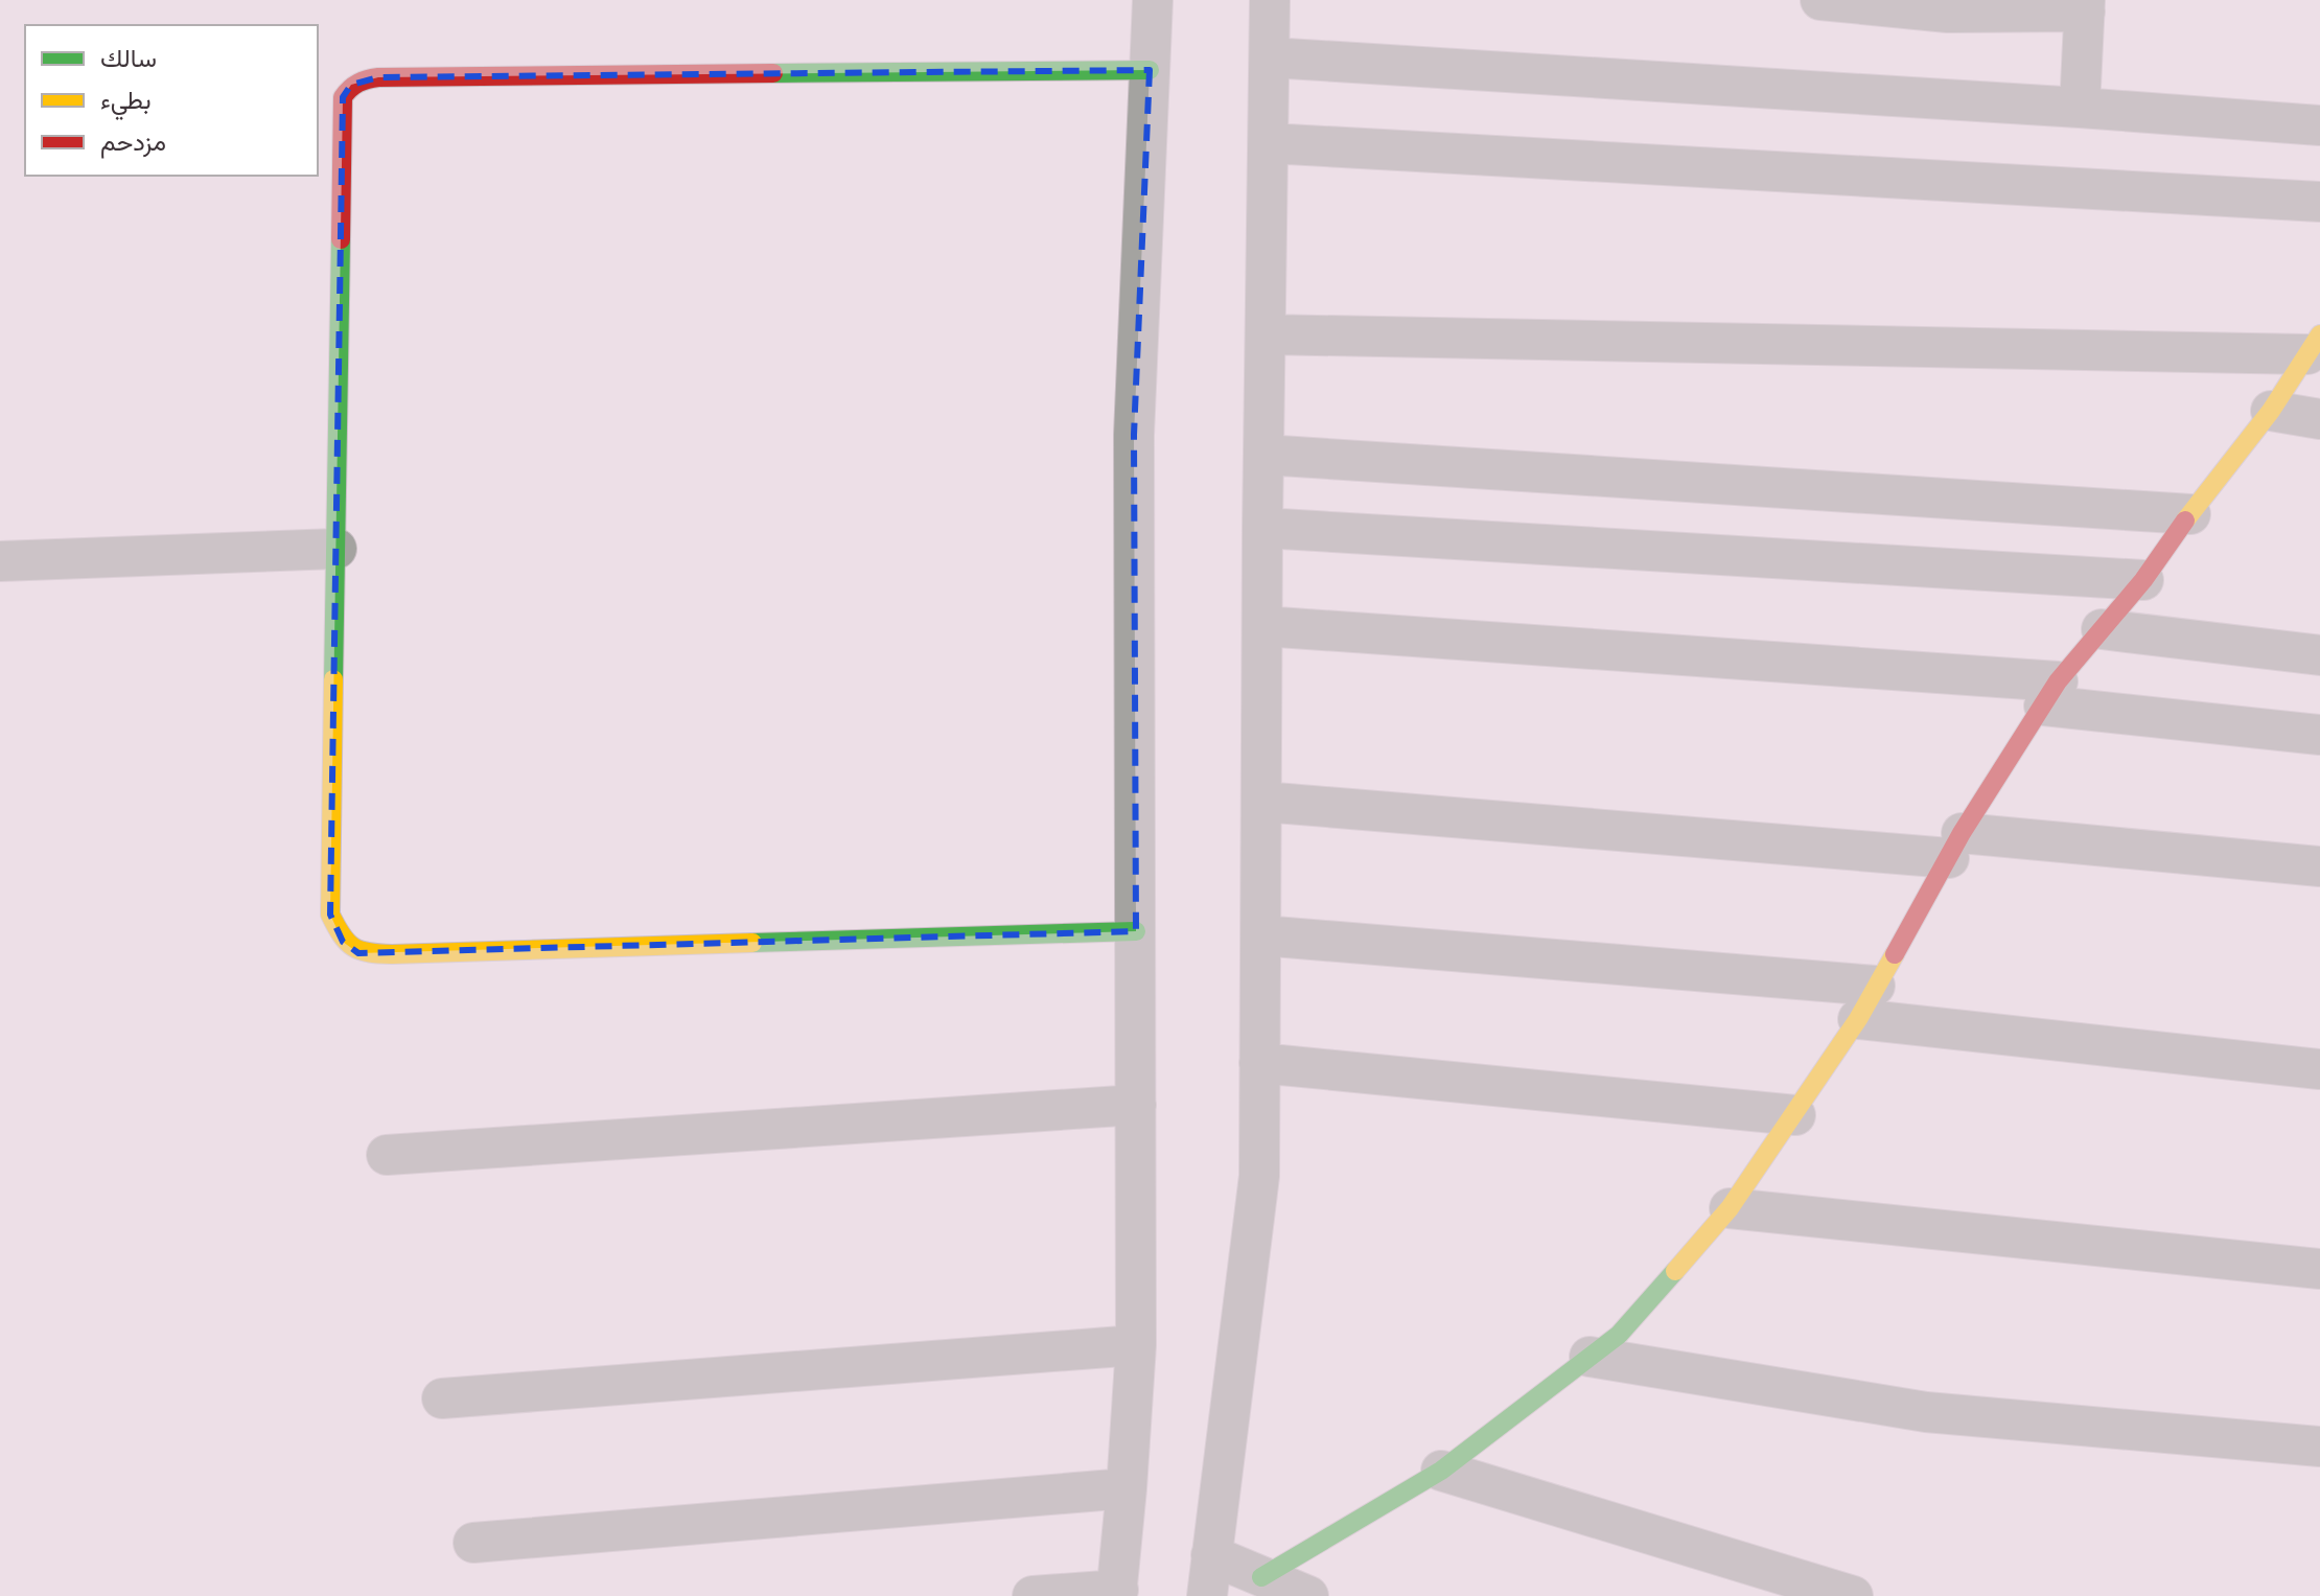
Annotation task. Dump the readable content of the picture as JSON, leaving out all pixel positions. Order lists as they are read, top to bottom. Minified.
{"legend":["سالك","بطيء","مزدحم"]}
